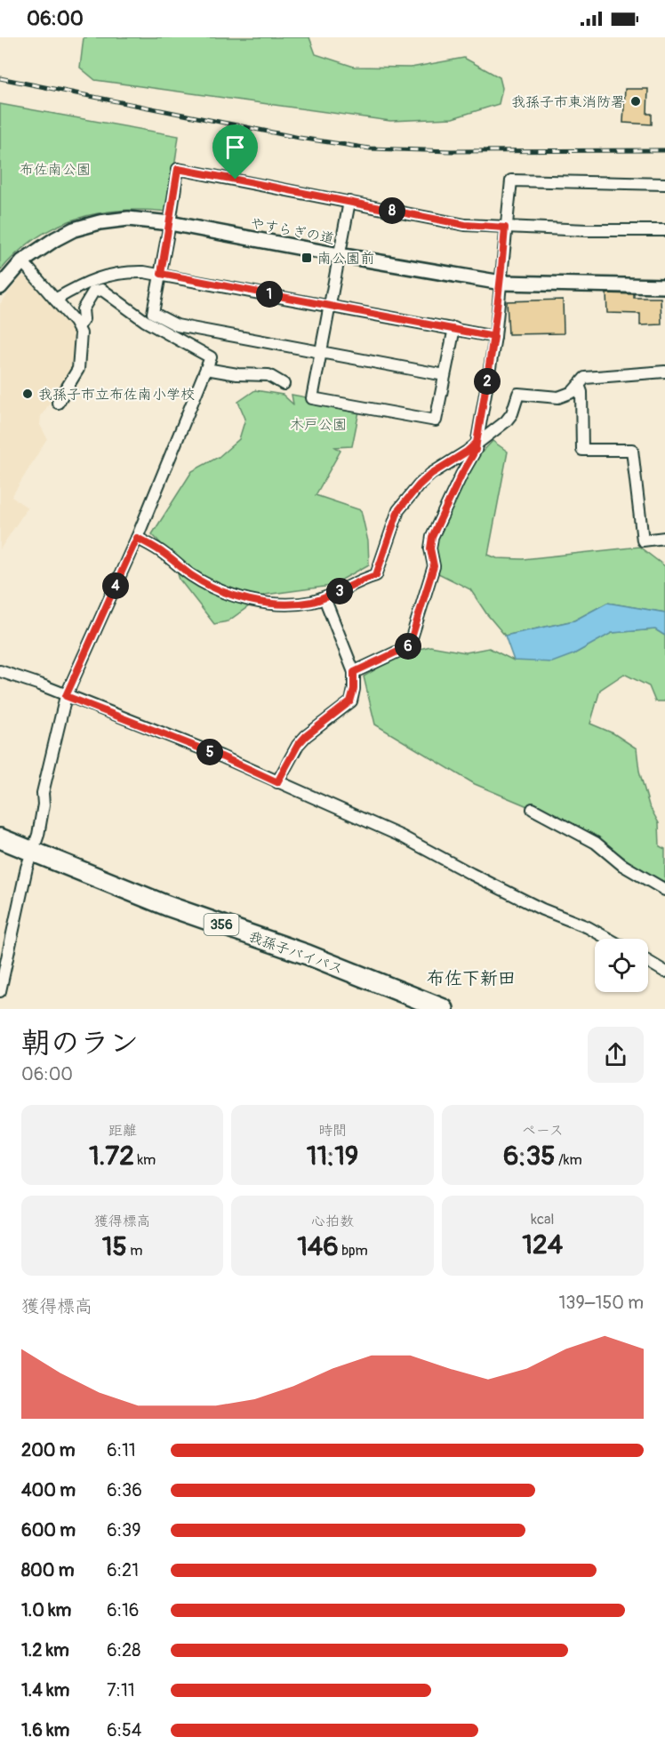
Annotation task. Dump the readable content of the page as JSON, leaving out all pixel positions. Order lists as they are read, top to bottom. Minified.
{"streets":{"highway":["356","我孫子バイパス"],"street":["やすらぎの道"]},"districts":["布佐下新田"],"parks":["布佐南公園","木戸公園"],"places":{"other":["我孫子市東消防署","我孫子市立布佐南小学校"],"transit":["南公園前"]},"page":{"status":"06:00","pins":["8","1","2","4","3","6","5"],"heading":["朝のラン","06:00"],"stats":[["距離","1.72 km"],["時間","11:19"],["ペース","6:35 /km"],["獲得標高","15 m"],["心拍数","146 bpm"],["kcal","124"]],"chart":["獲得標高","139–150 m"],"list":[{"name":"200 m","note":"6:11"},{"name":"400 m","note":"6:36"},{"name":"600 m","note":"6:39"},{"name":"800 m","note":"6:21"},{"name":"1.0 km","note":"6:16"},{"name":"1.2 km","note":"6:28"},{"name":"1.4 km","note":"7:11"},{"name":"1.6 km","note":"6:54"}]}}
